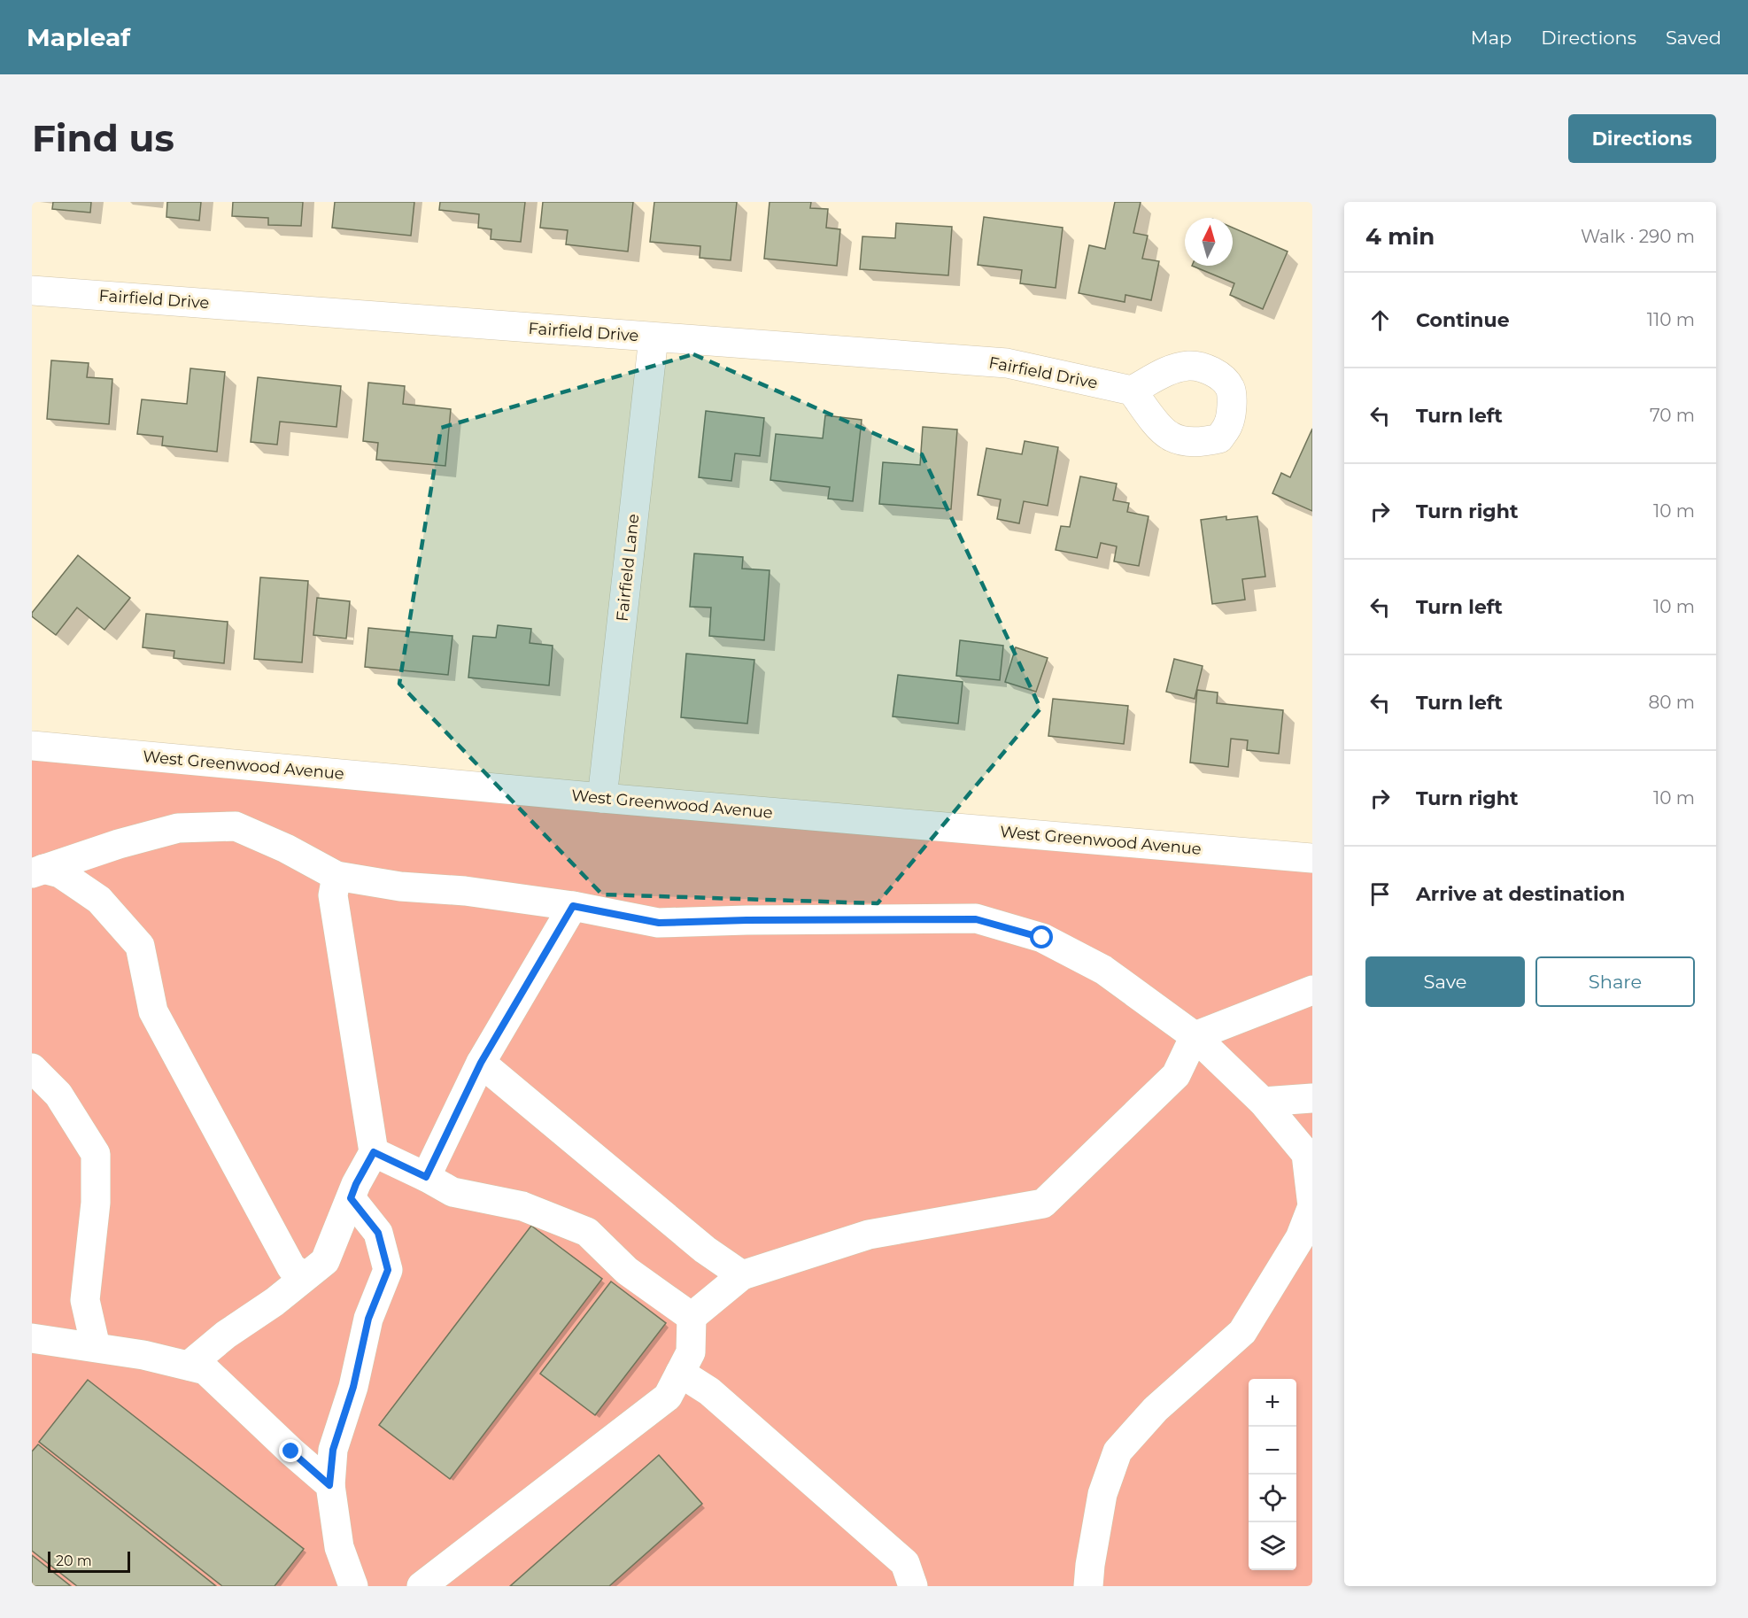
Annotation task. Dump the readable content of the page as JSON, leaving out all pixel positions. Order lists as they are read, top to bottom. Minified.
{"streets":{"street":["Fairfield Drive","Fairfield Lane","West Greenwood Avenue"]},"crossings":[["Fairfield Drive","Fairfield Lane"],["Fairfield Lane","West Greenwood Avenue"]],"scale_bar":"20 m","north":"top","page":{"header":"Mapleaf","nav":["Map","Directions","Saved"],"buttons":["Directions",["Save","Share"]],"title":"Find us","heading":["4 min","Walk · 290 m"],"list":[["Continue","110 m"],["Turn left","70 m"],["Turn right","10 m"],["Turn left","10 m"],["Turn left","80 m"],["Turn right","10 m"],"Arrive at destination"],"map_buttons":["+","−"],"scale":"20 m"}}
